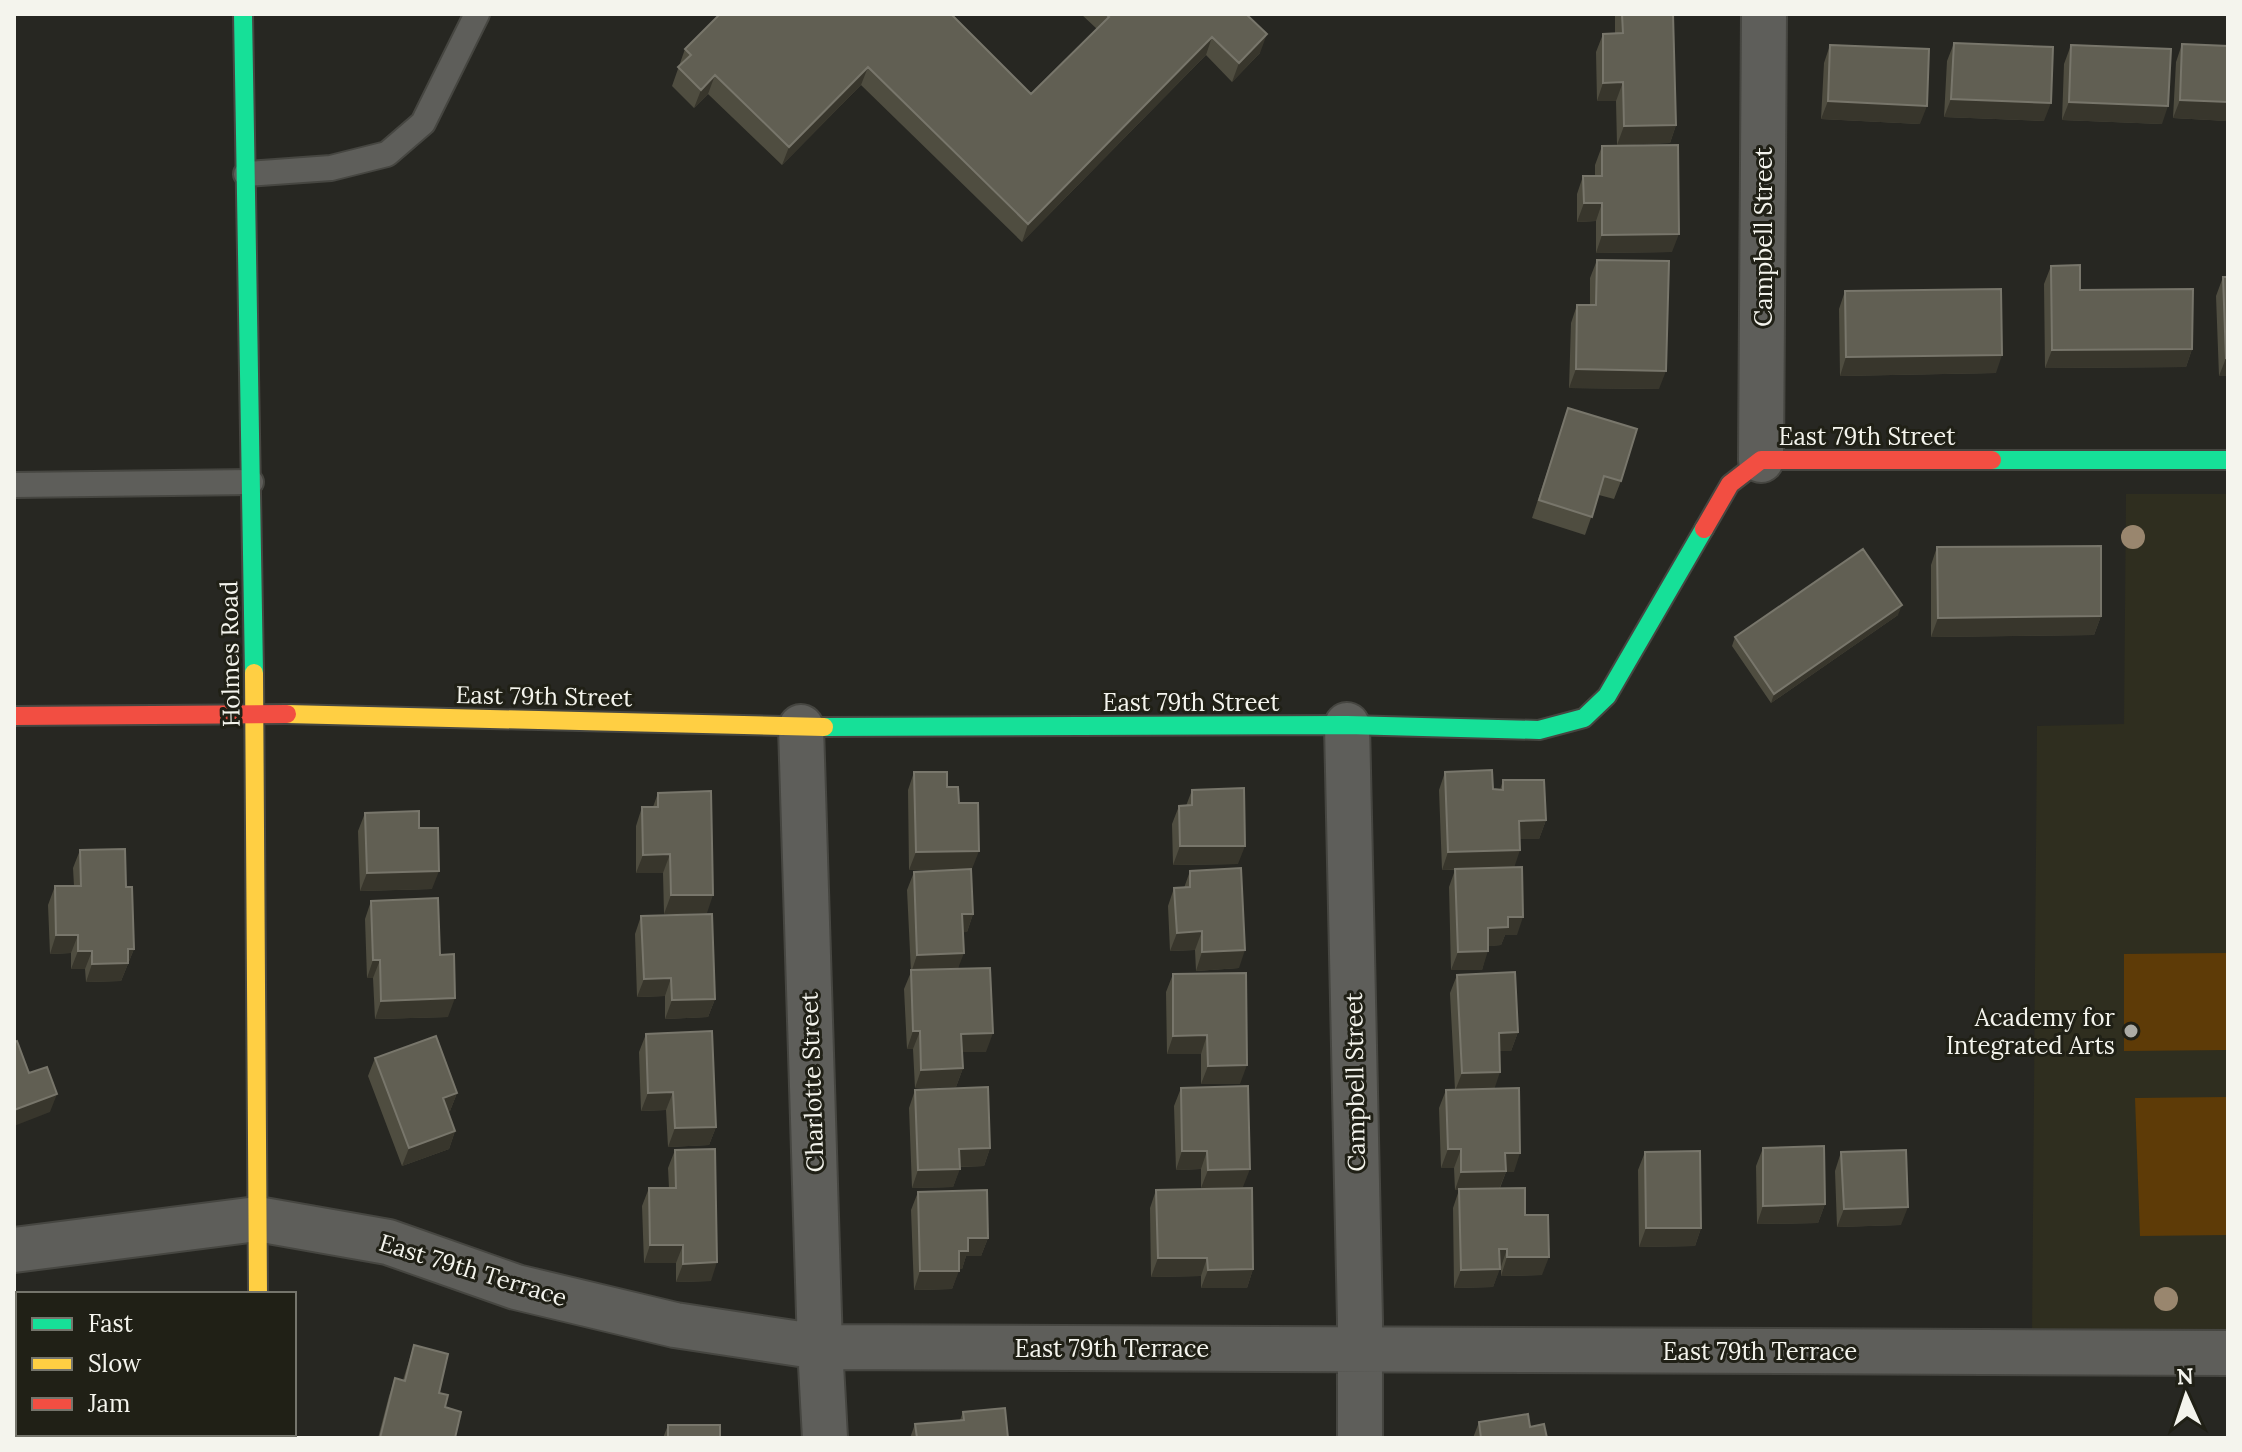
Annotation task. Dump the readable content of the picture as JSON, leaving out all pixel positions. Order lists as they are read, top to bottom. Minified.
{"streets":{"street":["Campbell Street","East 79th Street","Holmes Road","Charlotte Street","East 79th Terrace"]},"crossings":[["Campbell Street","East 79th Street"],["Campbell Street","East 79th Terrace"],["East 79th Street","Holmes Road"],["East 79th Street","Charlotte Street"],["Holmes Road","East 79th Terrace"],["Charlotte Street","East 79th Terrace"]],"places":["Academy for Integrated Arts"],"legend":["Fast","Slow","Jam"],"north":"top"}
